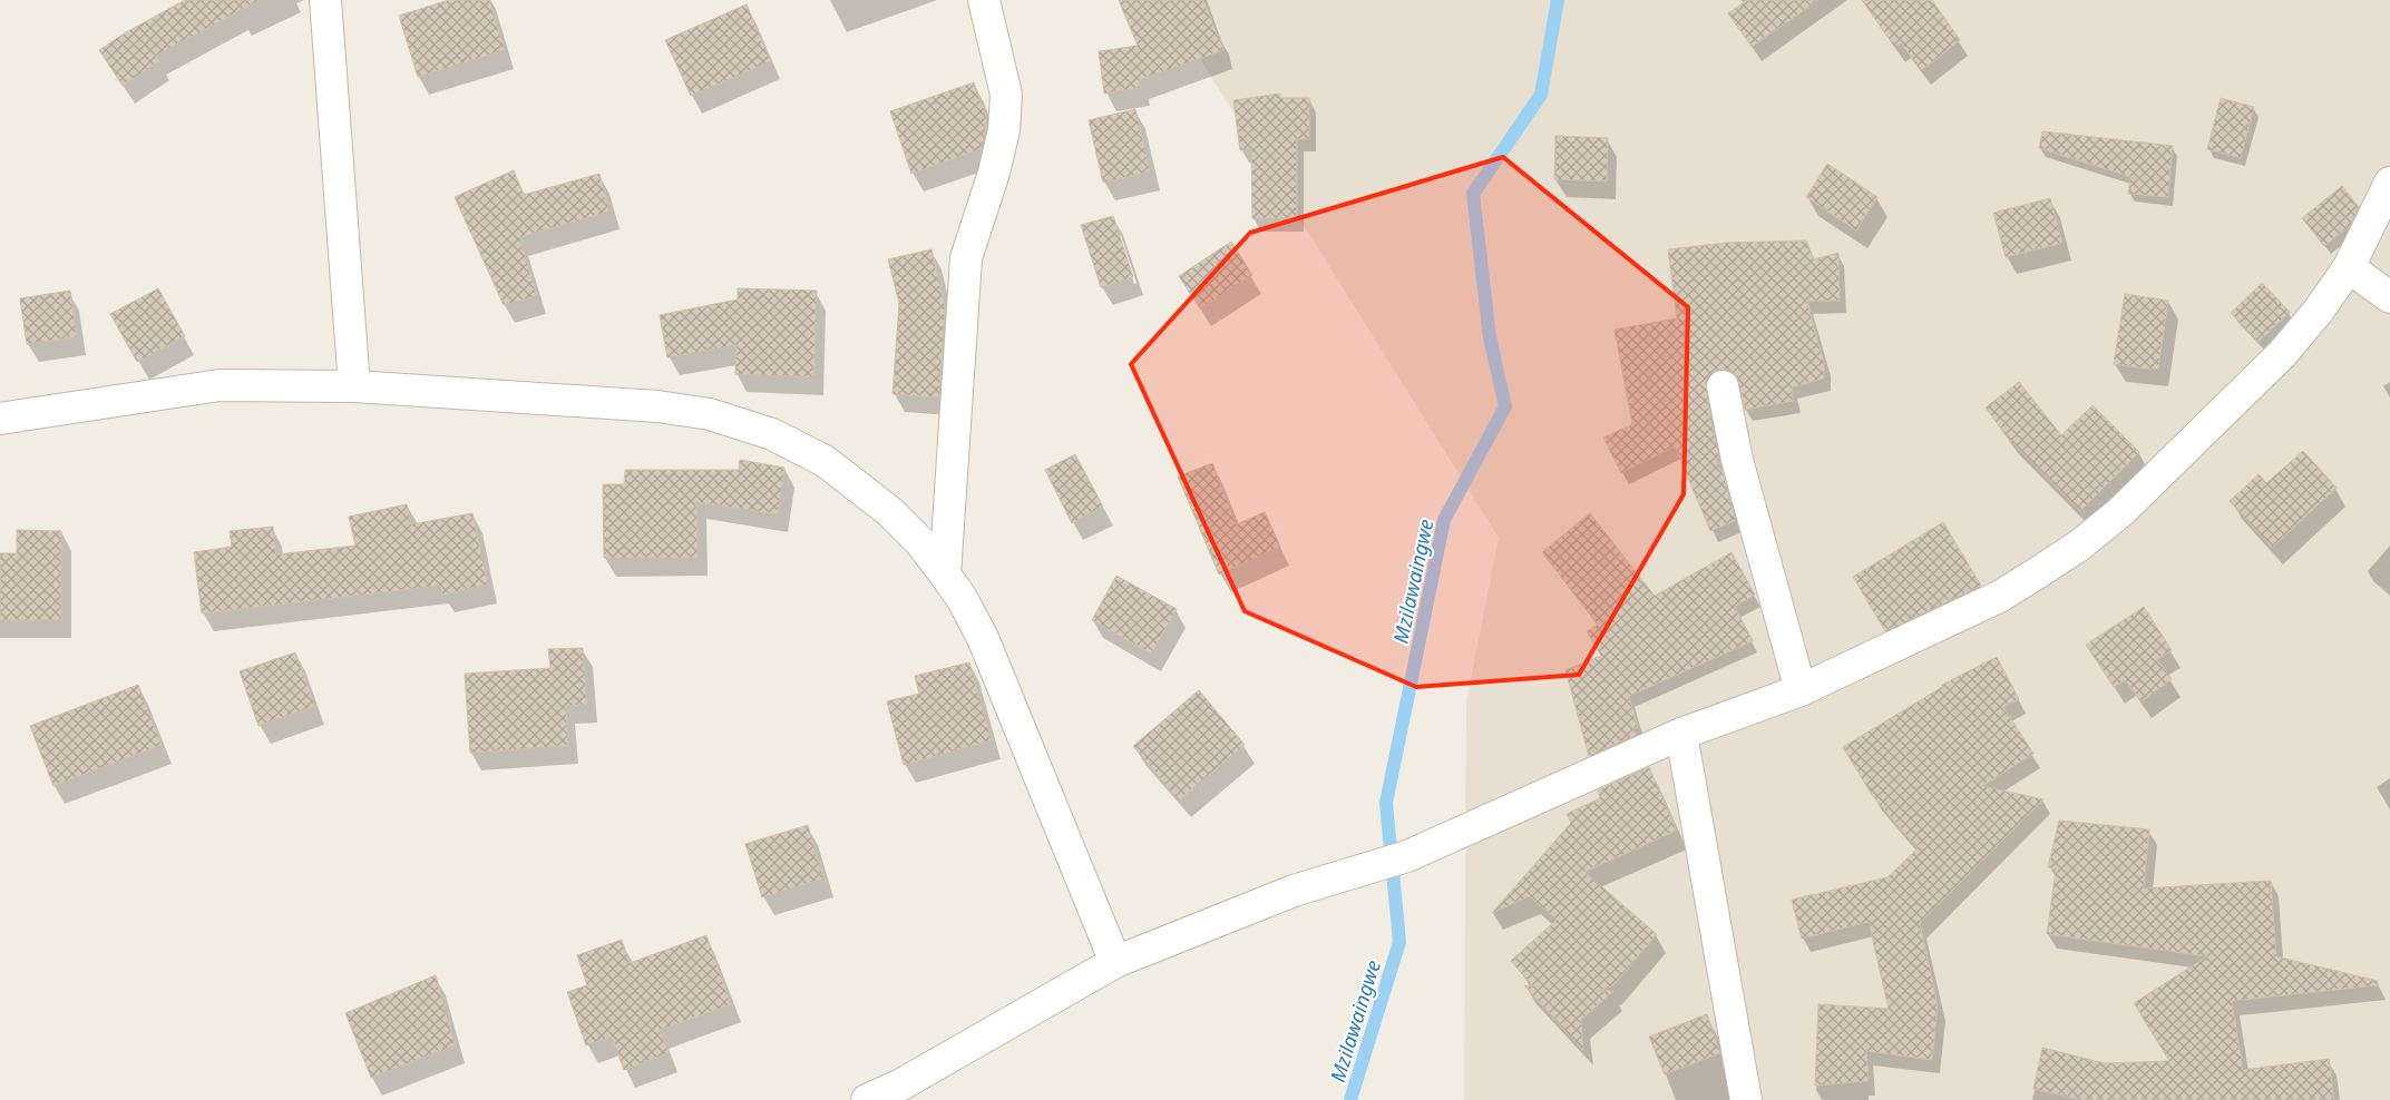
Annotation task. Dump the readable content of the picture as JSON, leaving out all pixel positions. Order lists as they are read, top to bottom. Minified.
{"water":["Mzilawaingwe"]}
